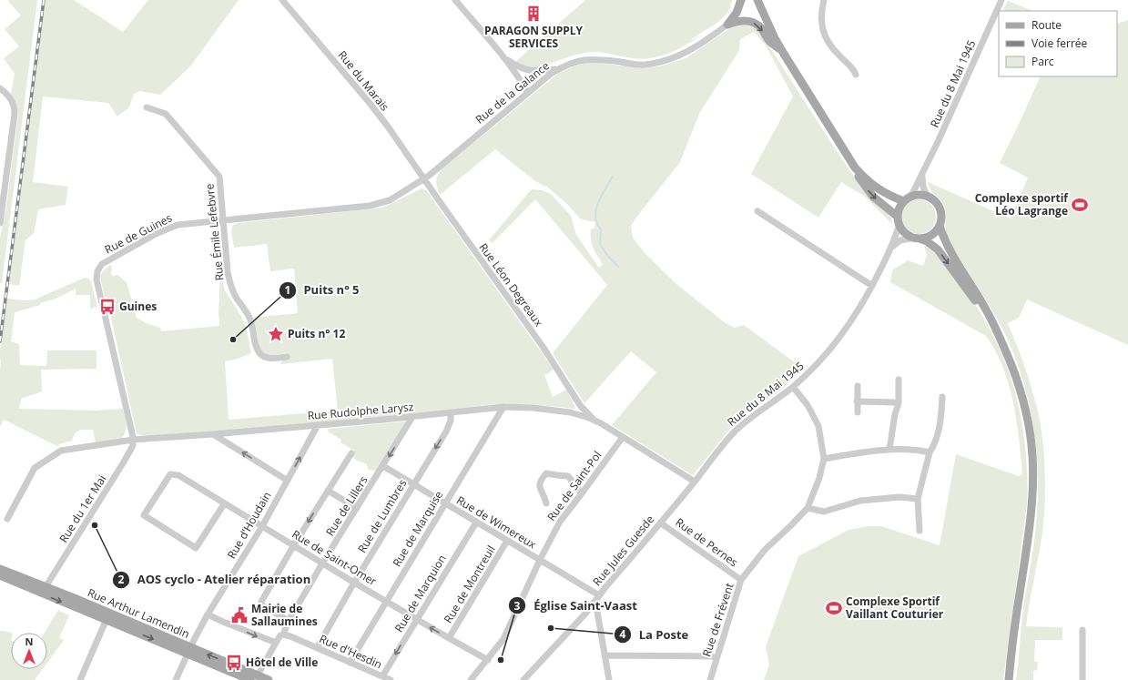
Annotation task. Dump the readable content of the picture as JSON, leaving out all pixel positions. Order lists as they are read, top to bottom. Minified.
{"streets":{"main road":["Rue Arthur Lamendin"],"street":["Rue du Marais","Rue du 8 Mai 1945","Rue de la Galance","Rue Émile Lefebvre","Rue de Guines","Rue Léon Degreaux","Rue Rudolphe Larysz","Rue de Saint-Pol","Rue de Lillers","Rue du 1er Mai","Rue de Lumbres","Rue de Wimereux","Rue d'Houdain","Rue de Marquise","Rue de Pernes","Rue Jules Guesde","Rue de Saint-Omer","Rue de Montreuil","Rue de Marquion","Rue de Frévent","Rue d'Hesdin"]},"crossings":[["Rue du Marais","Rue de la Galance"],["Rue du Marais","Rue de Guines"],["Rue du Marais","Rue Léon Degreaux"],["Rue du 8 Mai 1945","Rue Léon Degreaux"],["Rue du 8 Mai 1945","Rue Jules Guesde"],["Rue de la Galance","Rue de Guines"],["Rue de la Galance","Rue Léon Degreaux"],["Rue Émile Lefebvre","Rue de Guines"],["Rue de Guines","Rue Léon Degreaux"],["Rue de Guines","Rue Rudolphe Larysz"],["Rue de Guines","Rue du 1er Mai"],["Rue Léon Degreaux","Rue Rudolphe Larysz"],["Rue Léon Degreaux","Rue de Saint-Pol"],["Rue Léon Degreaux","Rue Jules Guesde"],["Rue Rudolphe Larysz","Rue de Lillers"],["Rue Rudolphe Larysz","Rue du 1er Mai"],["Rue Rudolphe Larysz","Rue de Lumbres"],["Rue Rudolphe Larysz","Rue d'Houdain"],["Rue Rudolphe Larysz","Rue de Marquise"],["Rue de Saint-Pol","Rue de Wimereux"],["Rue de Saint-Pol","Rue de Saint-Omer"],["Rue de Lillers","Rue de Wimereux"],["Rue de Lillers","Rue de Saint-Omer"],["Rue de Lillers","Rue Arthur Lamendin"],["Rue de Lillers","Rue d'Hesdin"],["Rue du 1er Mai","Rue Arthur Lamendin"],["Rue de Lumbres","Rue de Wimereux"],["Rue de Lumbres","Rue de Saint-Omer"],["Rue de Lumbres","Rue d'Hesdin"],["Rue de Wimereux","Rue de Marquise"],["Rue de Wimereux","Rue Jules Guesde"],["Rue de Wimereux","Rue de Montreuil"],["Rue de Wimereux","Rue de Marquion"],["Rue d'Houdain","Rue de Saint-Omer"],["Rue d'Houdain","Rue Arthur Lamendin"],["Rue de Marquise","Rue de Saint-Omer"],["Rue de Marquise","Rue d'Hesdin"],["Rue de Pernes","Rue Jules Guesde"],["Rue de Pernes","Rue de Frévent"],["Rue de Saint-Omer","Rue de Montreuil"],["Rue de Saint-Omer","Rue de Marquion"],["Rue de Marquion","Rue d'Hesdin"]],"one_way":["Rue de Marquion"],"places":{"building":["PARAGON SUPPLY SERVICES"],"sports":["Complexe sportif Léo Lagrange","Complexe Sportif Vaillant Couturier"],"bus stop":["Guines","Hôtel de Ville"],"place":["Puits n° 12"],"other":["Puits n° 5","AOS cyclo - Atelier réparation","La Poste","Église Saint-Vaast"],"public building":["Mairie de Sallaumines"]},"legend":["Route","Voie ferrée","Parc"],"north":"top"}
